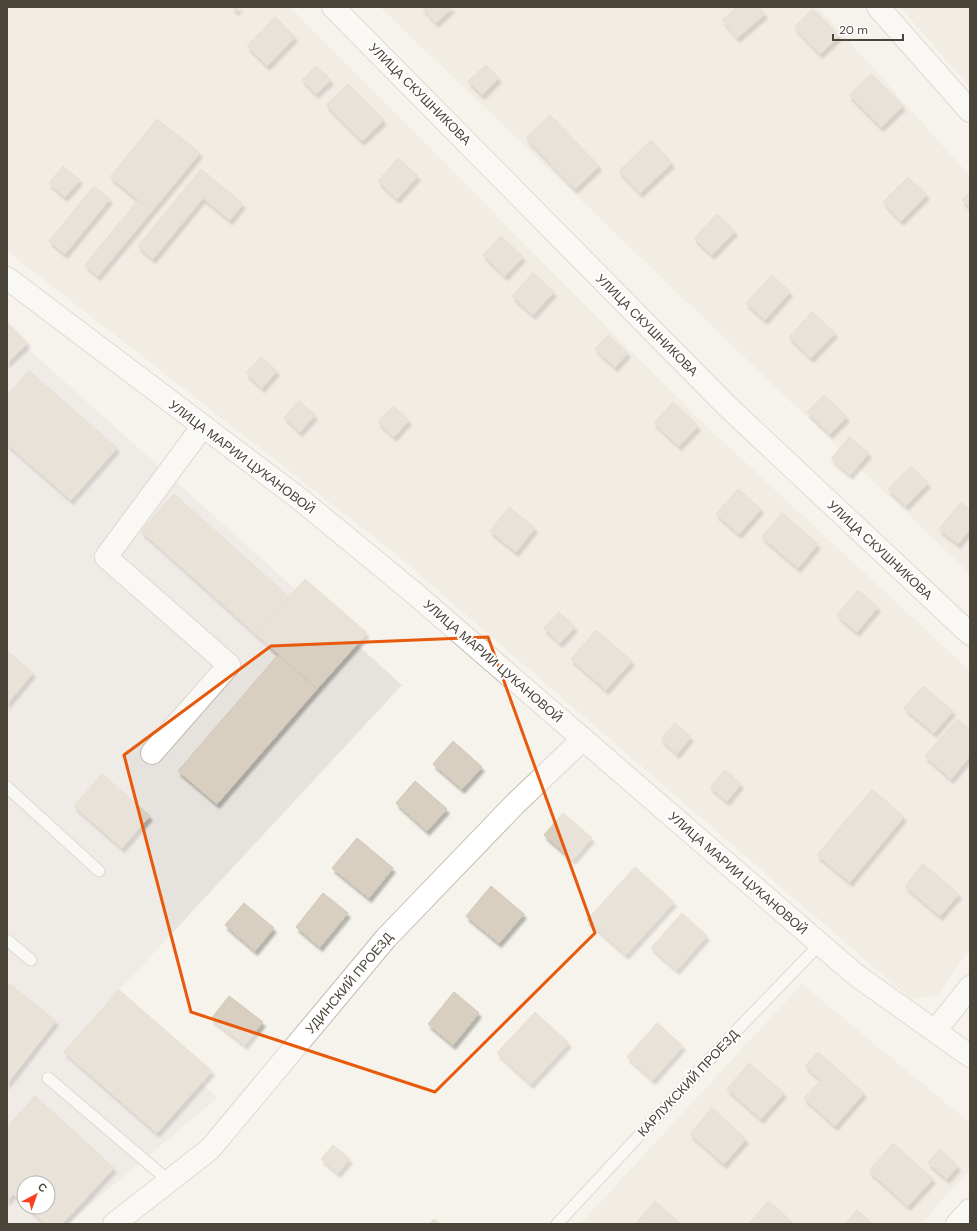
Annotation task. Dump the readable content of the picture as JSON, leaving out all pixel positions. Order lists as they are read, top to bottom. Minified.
{"streets":{"street":["УЛИЦА СКУШНИКОВА","УЛИЦА МАРИИ ЦУКАНОВОЙ","УДИНСКИЙ ПРОЕЗД"],"lane":["КАРЛУКСКИЙ ПРОЕЗД"]},"crossings":[["УЛИЦА МАРИИ ЦУКАНОВОЙ","УДИНСКИЙ ПРОЕЗД"],["УЛИЦА МАРИИ ЦУКАНОВОЙ","КАРЛУКСКИЙ ПРОЕЗД"]],"scale_bar":"20 m","north":"top right"}
